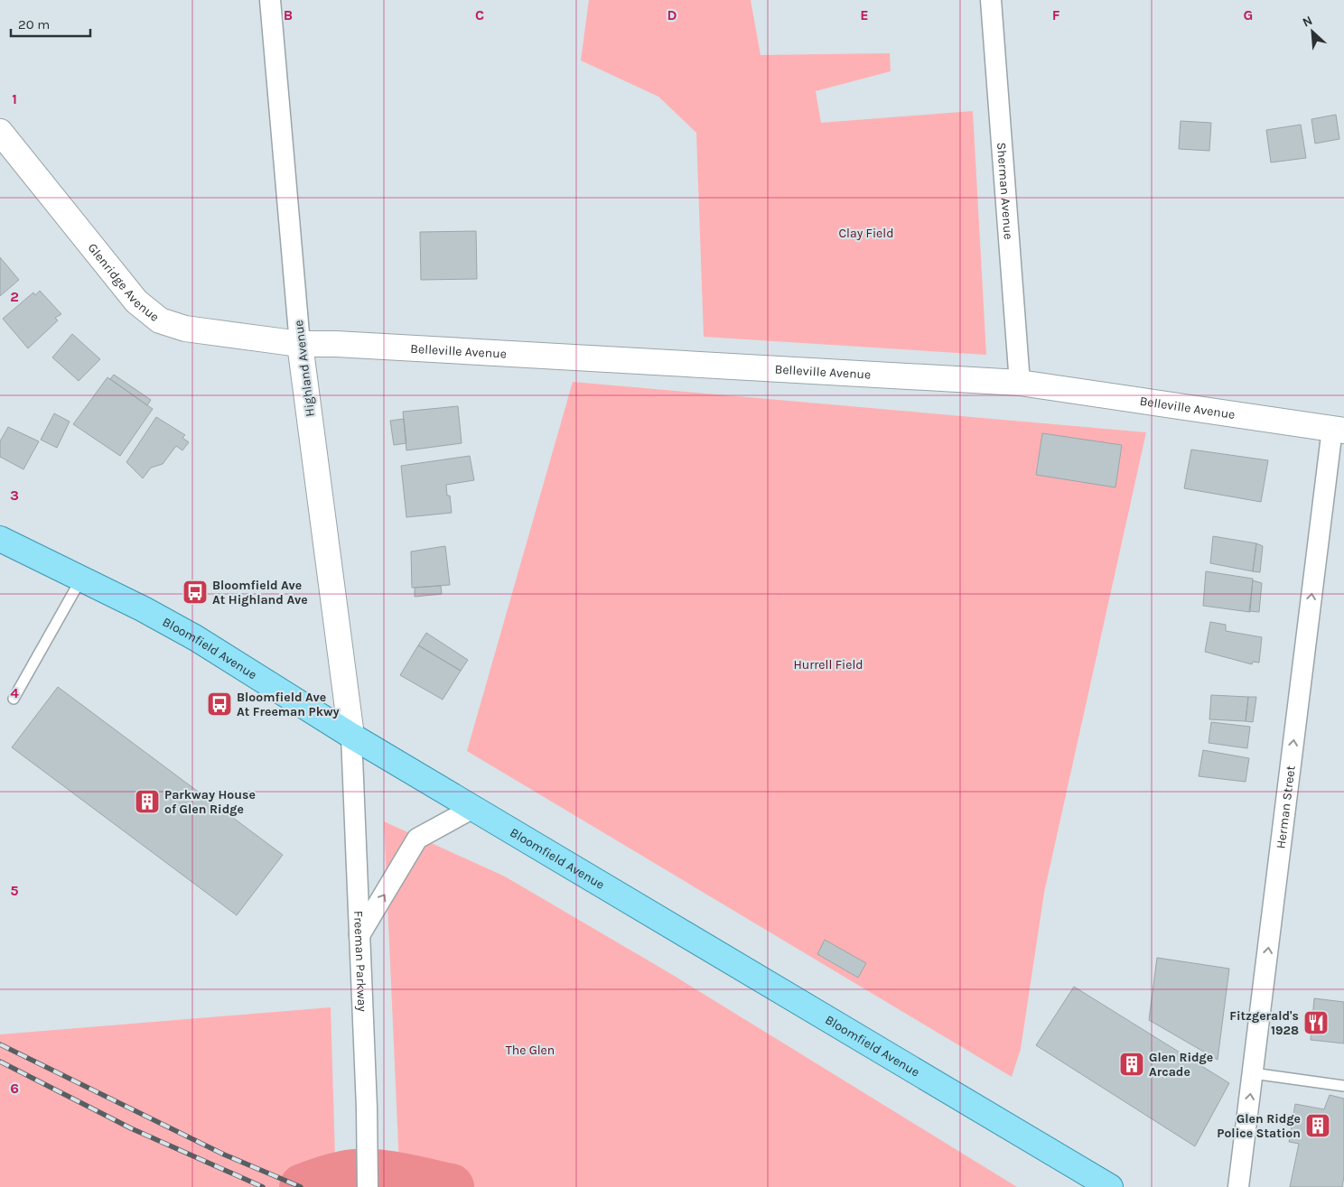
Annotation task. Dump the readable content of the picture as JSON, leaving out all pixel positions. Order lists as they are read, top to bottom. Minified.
{"streets":{"main road":["Glenridge Avenue","Belleville Avenue","Highland Avenue","Bloomfield Avenue"],"street":["Sherman Avenue","Herman Street","Freeman Parkway"]},"crossings":[["Sherman Avenue","Belleville Avenue"],["Glenridge Avenue","Belleville Avenue"],["Glenridge Avenue","Highland Avenue"],["Belleville Avenue","Highland Avenue"],["Belleville Avenue","Herman Street"],["Highland Avenue","Bloomfield Avenue"],["Highland Avenue","Freeman Parkway"],["Bloomfield Avenue","Freeman Parkway"]],"one_way":["Herman Street"],"parks":["Clay Field","Hurrell Field","The Glen"],"places":{"bus stop":["Bloomfield Ave At Highland Ave","Bloomfield Ave At Freeman Pkwy"],"building":["Parkway House of Glen Ridge","Glen Ridge Arcade","Glen Ridge Police Station"],"restaurant":["Fitzgerald's 1928"]},"scale_bar":"20 m","north":"top left","grid":{"columns":["B","C","D","E","F","G"],"rows":["1","2","3","4","5","6"]}}
